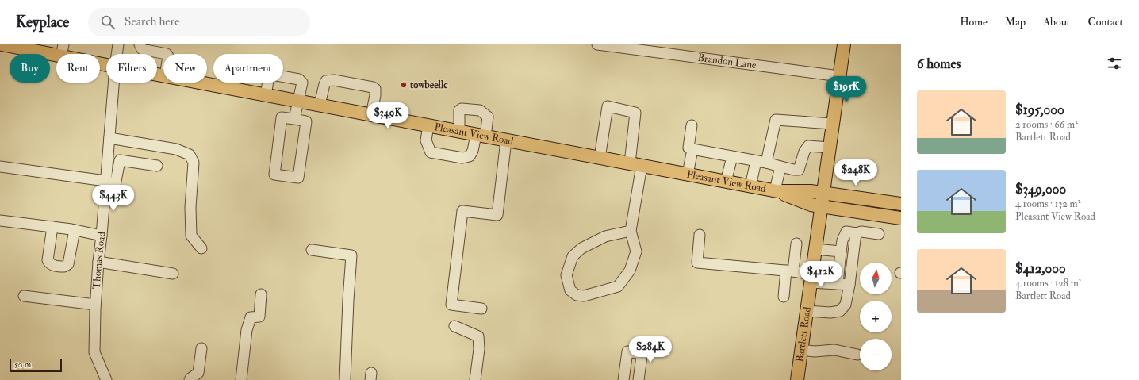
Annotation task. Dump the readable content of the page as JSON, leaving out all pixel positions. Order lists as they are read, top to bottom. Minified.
{"streets":{"main road":["Pleasant View Road","Bartlett Road"],"street":["Brandon Lane","Thomas Road"]},"crossings":[["Brandon Lane","Bartlett Road"],["Pleasant View Road","Bartlett Road"]],"places":["towbeellc"],"scale_bar":"50 m","north":"top","page":{"header":"Keyplace","search":"Search here","nav":["Home","Map","About","Contact"],"heading":"6 homes","chip":["Buy","Rent","Filters","New","Apartment"],"price":["$195K","$349K","$248K","$443K","$412K","$284K"],"list":[{"name":"$195,000","note":"2 rooms · 66 m² · Bartlett Road"},{"name":"$349,000","note":"4 rooms · 132 m² · Pleasant View Road"},{"name":"$412,000","note":"4 rooms · 128 m² · Bartlett Road"}],"map_buttons":["+","−"],"scale":"50 m"}}
